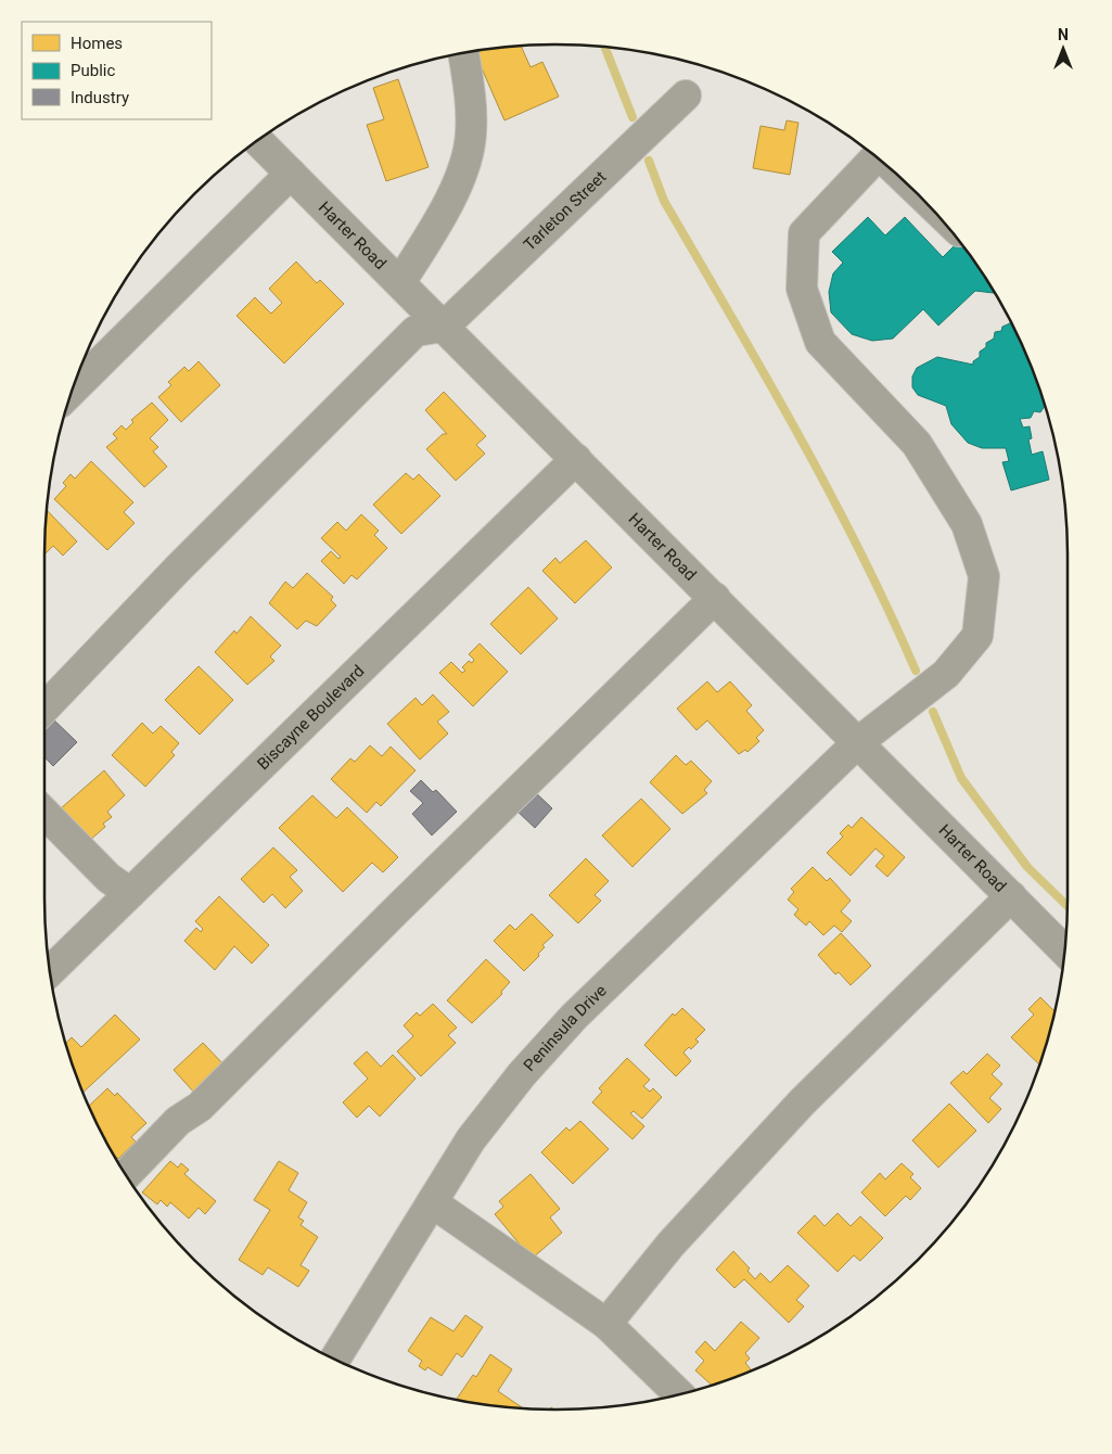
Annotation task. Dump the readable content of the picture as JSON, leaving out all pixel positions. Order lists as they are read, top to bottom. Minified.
{"streets":{"street":["Tarleton Street","Harter Road","Biscayne Boulevard","Peninsula Drive"]},"crossings":[["Tarleton Street","Harter Road"],["Harter Road","Biscayne Boulevard"],["Harter Road","Peninsula Drive"]],"legend":["Homes","Public","Industry"],"north":"top"}
